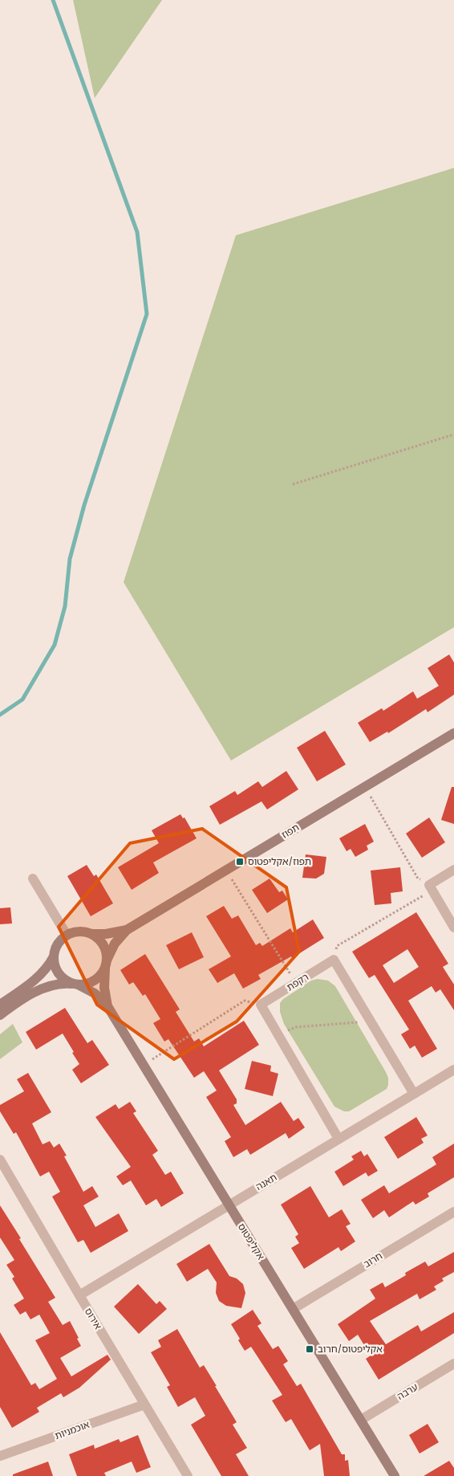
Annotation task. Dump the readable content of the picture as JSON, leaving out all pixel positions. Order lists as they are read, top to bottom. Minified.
{"streets":{"street":["תפוז","רקפת","תאנה","אקליפטוס","חרוב","אירוס","ערבה","אוכמניות"]},"crossings":[["תפוז","אקליפטוס"],["תאנה","אקליפטוס"],["תאנה","אירוס"],["אקליפטוס","חרוב"],["אקליפטוס","ערבה"],["אירוס","אוכמניות"]],"places":{"transit":["תפוז/אקליפטוס","אקליפטוס/חרוב"]}}
